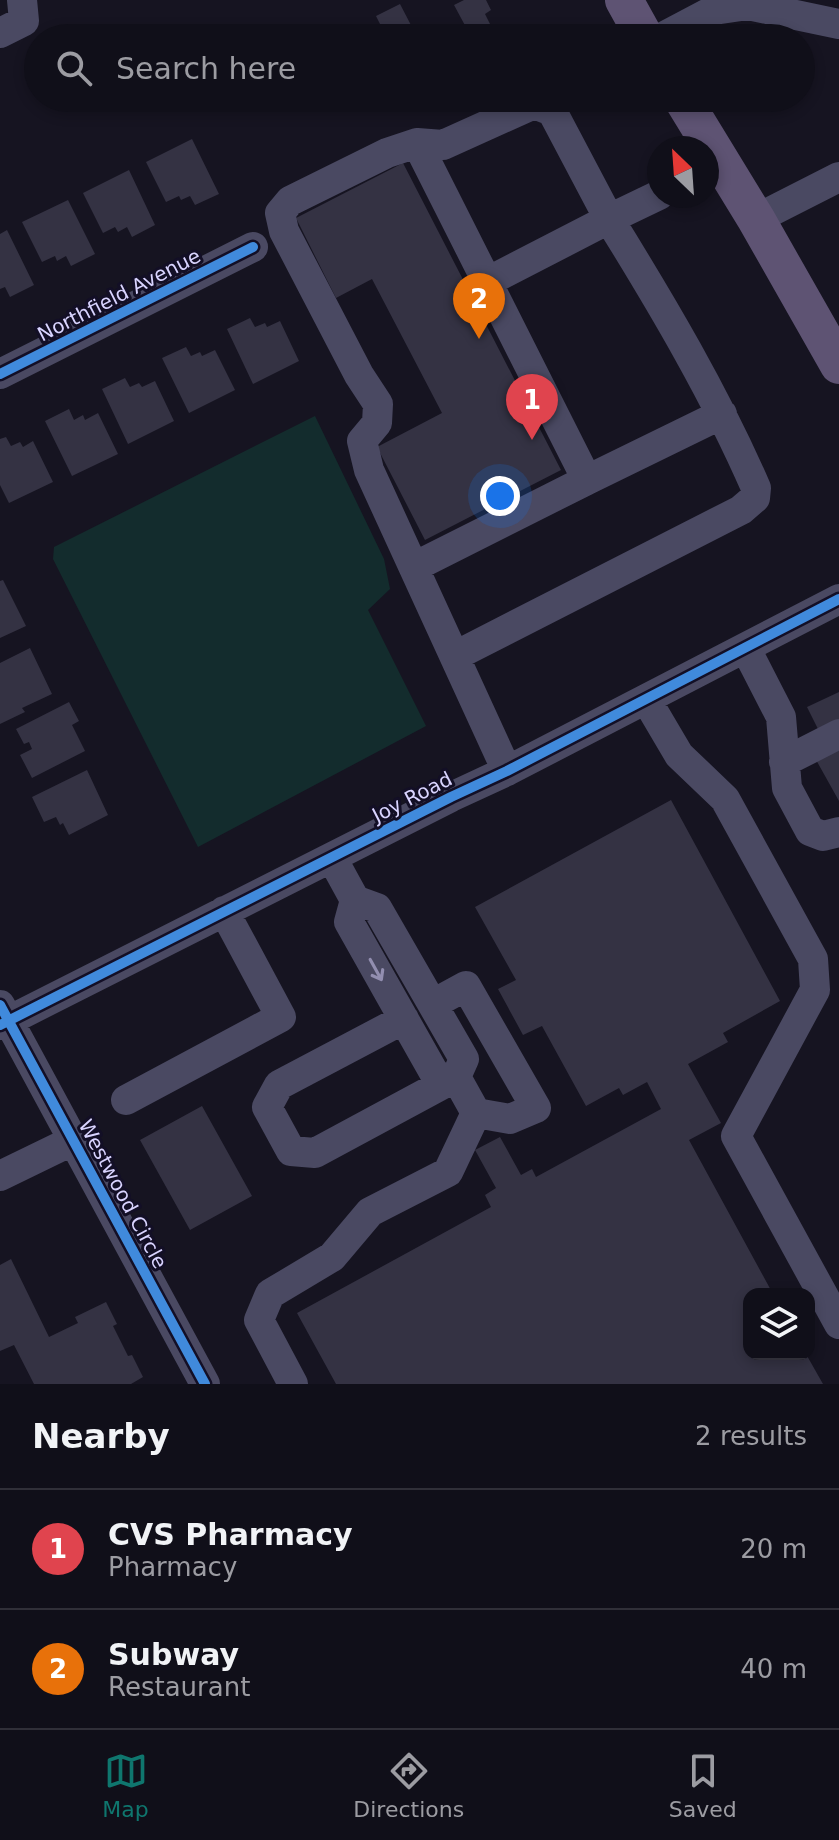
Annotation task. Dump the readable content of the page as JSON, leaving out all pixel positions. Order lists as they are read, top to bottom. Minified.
{"streets":{"street":["Northfield Avenue","Joy Road","Westwood Circle"]},"crossings":[["Joy Road","Westwood Circle"]],"north":"top left","page":{"search":"Search here","pins":["2","1"],"heading":["Nearby","2 results"],"list":[{"mark":"1","name":"CVS Pharmacy","note":"Pharmacy","value":"20 m"},{"mark":"2","name":"Subway","note":"Restaurant","value":"40 m"}],"nav":["Map","Directions","Saved"]}}
